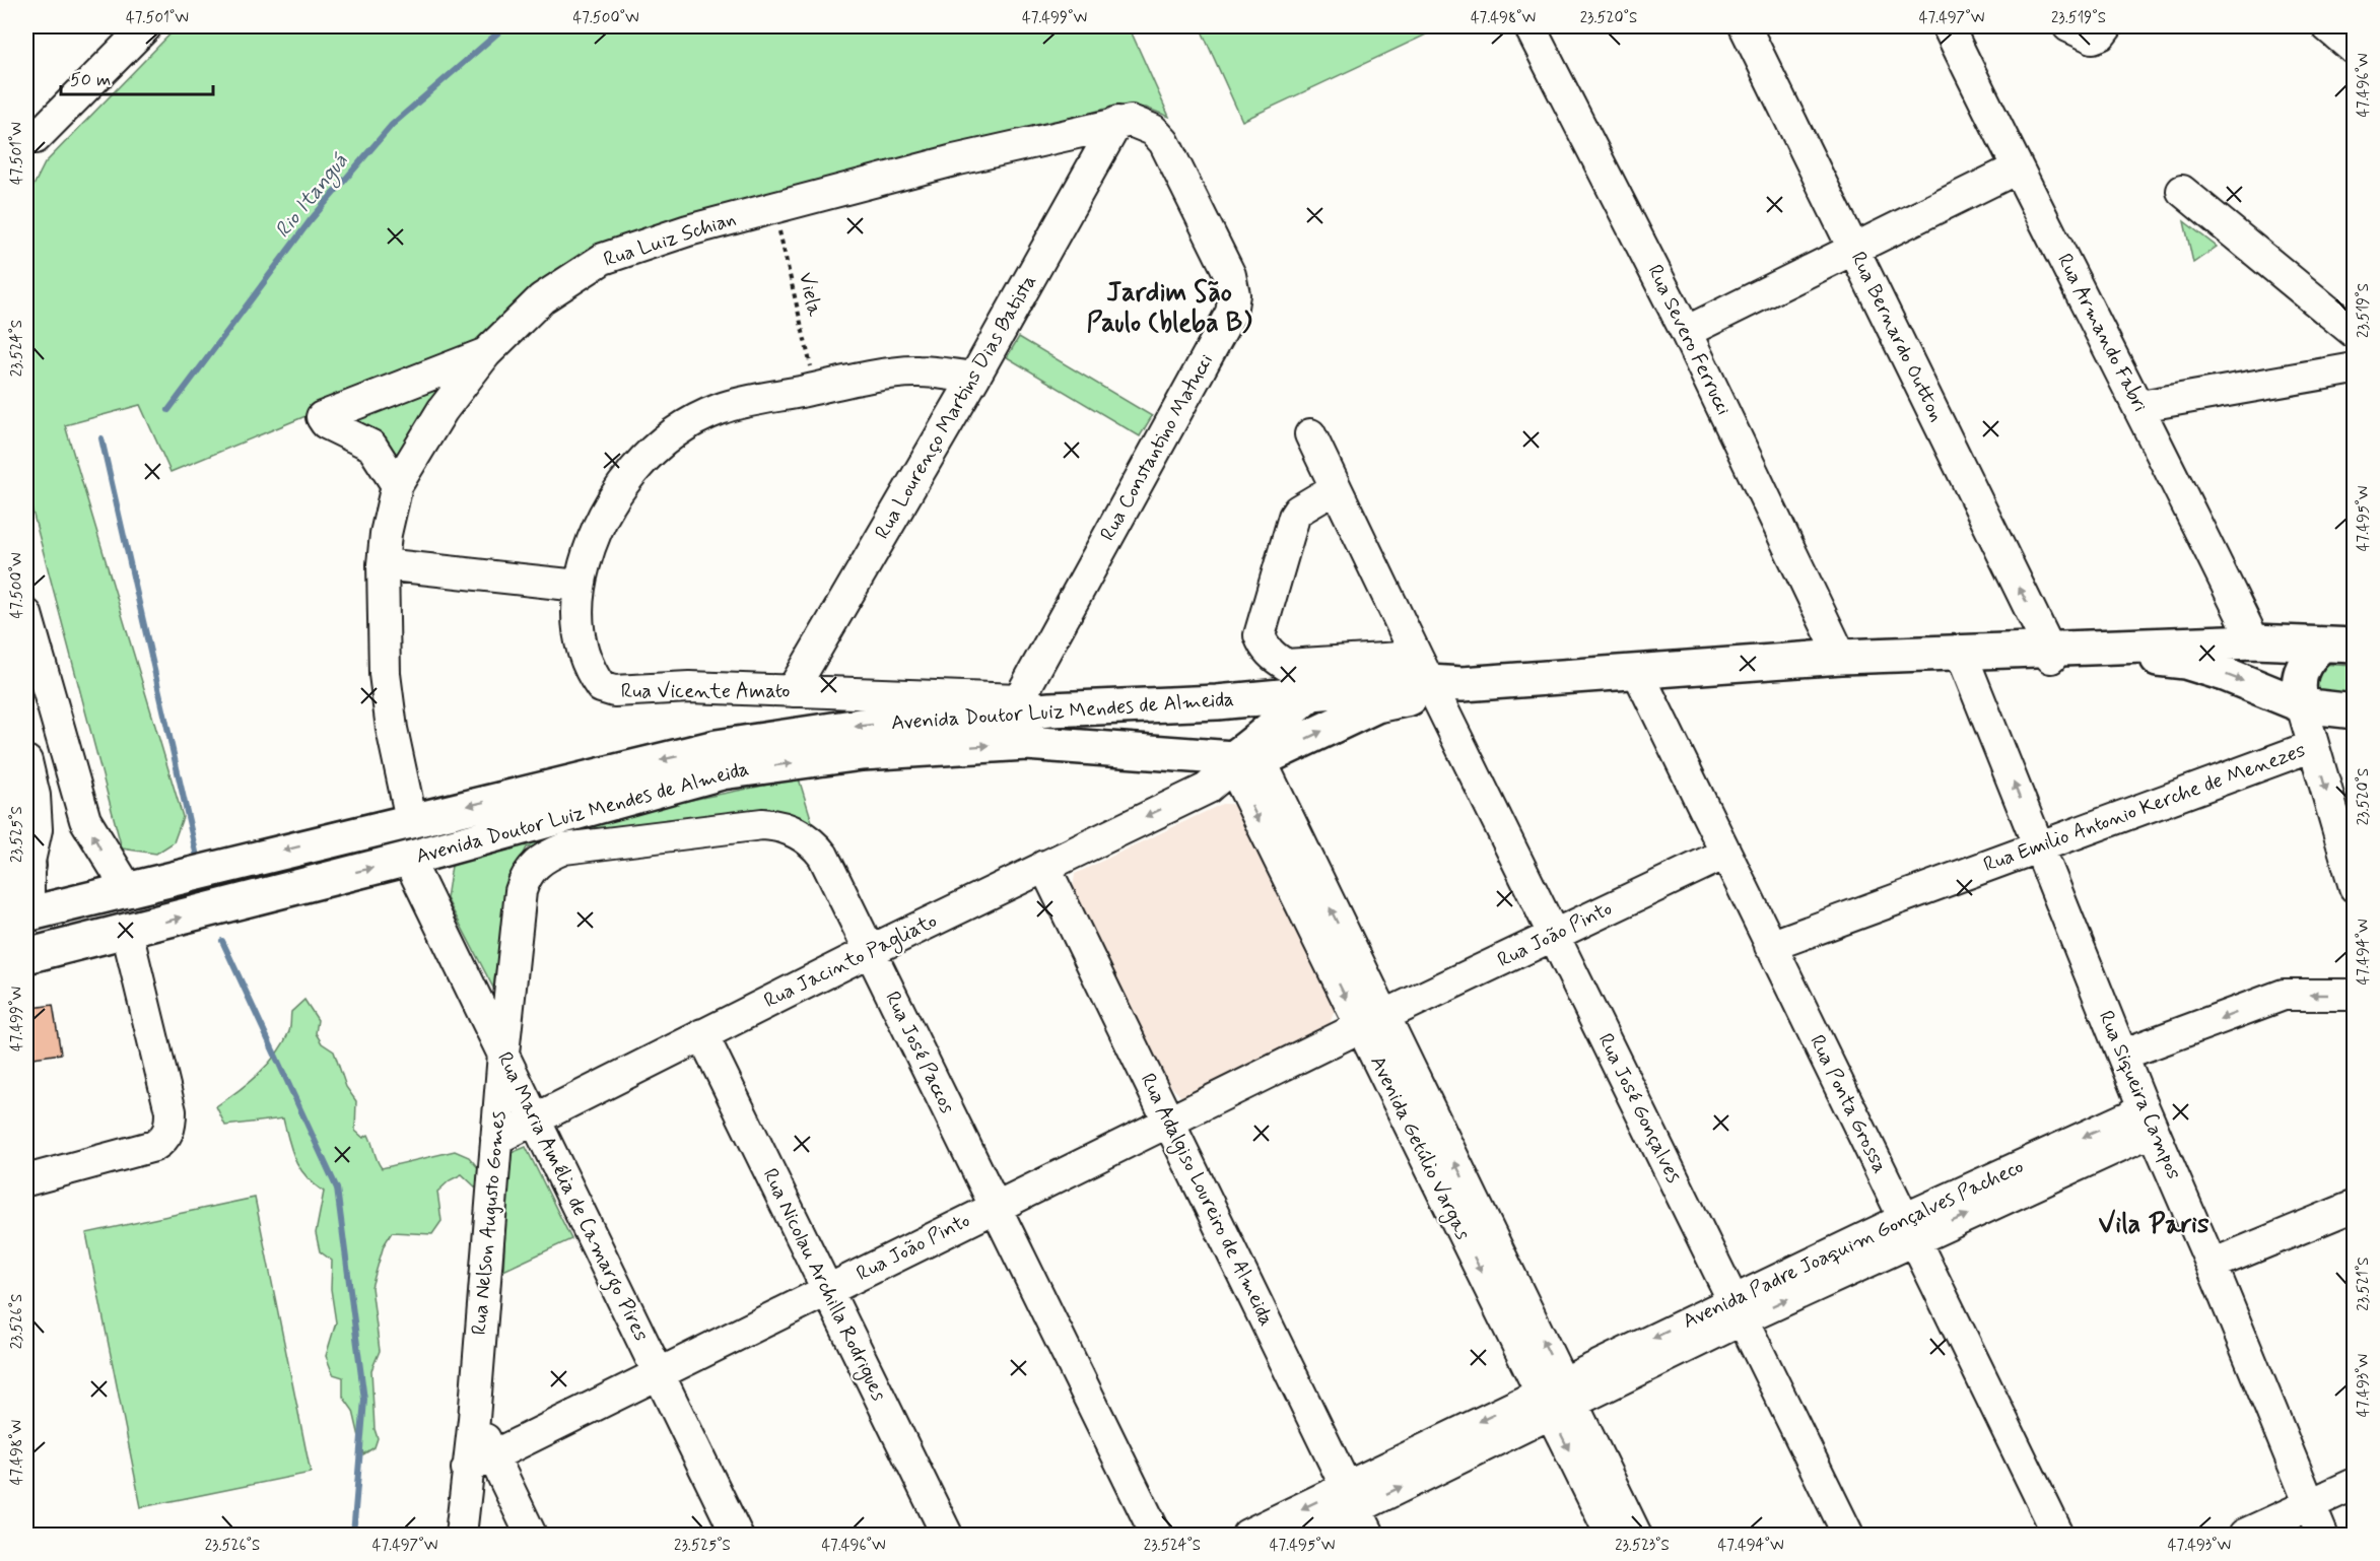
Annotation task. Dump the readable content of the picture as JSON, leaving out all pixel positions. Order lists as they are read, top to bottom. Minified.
{"streets":{"main road":["Avenida Doutor Luiz Mendes de Almeida"],"street":["Rua Luiz Schian","Rua Armando Fabri","Rua Bernardo Outton","Rua Severo Ferrucci","Rua Lourenço Martins Dias Batista","Rua Constantino Matucci","Rua Vicente Amato","Rua Emilio Antonio Kerche de Menezes","Rua João Pinto","Rua Jacinto Pagliato","Rua José Paccos","Rua Siqueira Campos","Rua Ponta Grossa","Rua José Gonçalves","Avenida Getúlio Vargas","Rua Maria Amélia de Camargo Pires","Rua Adalgiso Loureiro de Almeida","Rua Nelson Augusto Gomes","Avenida Padre Joaquim Gonçalves Pacheco","Rua Nicolau Archilla Rodrigues"],"path":["Viela"]},"crossings":[["Rua Luiz Schian","Viela"],["Rua Luiz Schian","Rua Lourenço Martins Dias Batista"],["Rua Luiz Schian","Rua Constantino Matucci"],["Rua Luiz Schian","Avenida Doutor Luiz Mendes de Almeida"],["Viela","Rua Vicente Amato"],["Rua Armando Fabri","Avenida Doutor Luiz Mendes de Almeida"],["Rua Bernardo Outton","Avenida Doutor Luiz Mendes de Almeida"],["Rua Severo Ferrucci","Avenida Doutor Luiz Mendes de Almeida"],["Rua Lourenço Martins Dias Batista","Rua Constantino Matucci"],["Rua Lourenço Martins Dias Batista","Rua Vicente Amato"],["Rua Constantino Matucci","Rua Vicente Amato"],["Rua Vicente Amato","Avenida Doutor Luiz Mendes de Almeida"],["Avenida Doutor Luiz Mendes de Almeida","Rua Jacinto Pagliato"],["Avenida Doutor Luiz Mendes de Almeida","Rua Siqueira Campos"],["Avenida Doutor Luiz Mendes de Almeida","Rua Ponta Grossa"],["Avenida Doutor Luiz Mendes de Almeida","Rua José Gonçalves"],["Avenida Doutor Luiz Mendes de Almeida","Avenida Getúlio Vargas"],["Avenida Doutor Luiz Mendes de Almeida","Rua Maria Amélia de Camargo Pires"],["Rua Emilio Antonio Kerche de Menezes","Rua Siqueira Campos"],["Rua Emilio Antonio Kerche de Menezes","Rua Ponta Grossa"],["Rua João Pinto","Rua José Paccos"],["Rua João Pinto","Rua Ponta Grossa"],["Rua João Pinto","Rua José Gonçalves"],["Rua João Pinto","Avenida Getúlio Vargas"],["Rua João Pinto","Rua Maria Amélia de Camargo Pires"],["Rua João Pinto","Rua Adalgiso Loureiro de Almeida"],["Rua João Pinto","Rua Nelson Augusto Gomes"],["Rua João Pinto","Rua Nicolau Archilla Rodrigues"],["Rua Jacinto Pagliato","Rua José Paccos"],["Rua Jacinto Pagliato","Avenida Getúlio Vargas"],["Rua Jacinto Pagliato","Rua Maria Amélia de Camargo Pires"],["Rua Jacinto Pagliato","Rua Adalgiso Loureiro de Almeida"],["Rua Jacinto Pagliato","Rua Nelson Augusto Gomes"],["Rua Jacinto Pagliato","Rua Nicolau Archilla Rodrigues"],["Rua José Paccos","Rua Nelson Augusto Gomes"],["Rua Siqueira Campos","Avenida Padre Joaquim Gonçalves Pacheco"],["Rua Ponta Grossa","Avenida Padre Joaquim Gonçalves Pacheco"],["Rua José Gonçalves","Avenida Padre Joaquim Gonçalves Pacheco"],["Avenida Getúlio Vargas","Avenida Padre Joaquim Gonçalves Pacheco"],["Rua Maria Amélia de Camargo Pires","Rua Nelson Augusto Gomes"],["Rua Adalgiso Loureiro de Almeida","Avenida Padre Joaquim Gonçalves Pacheco"]],"one_way":["Rua Bernardo Outton"],"districts":["Jardim São Paulo (bleba B)","Vila Paris"],"water":["Rio Itanguá"],"scale_bar":"50 m","coordinates":["47.501°W","47.500°W","47.499°W","47.498°W","23.520°S","47.497°W","23.519°S","47.496°W","23.524°S","47.495°W","23.525°S","47.494°W","23.521°S","23.526°S","47.493°W","23.523°S"]}
